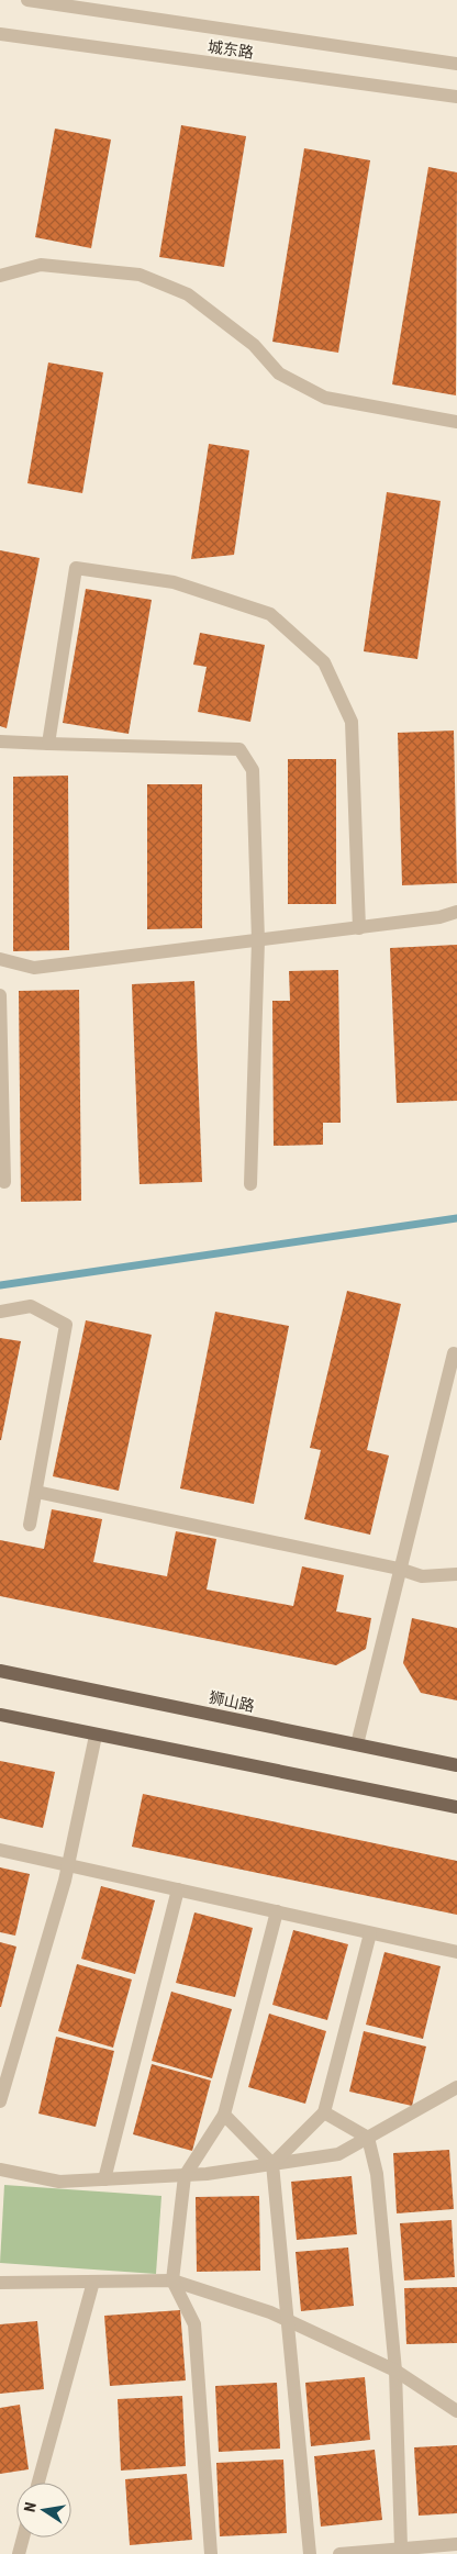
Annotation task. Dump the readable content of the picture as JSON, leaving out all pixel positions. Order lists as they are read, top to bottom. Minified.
{"streets":{"main road":["狮山路"],"street":["城东路"]},"north":"left"}
